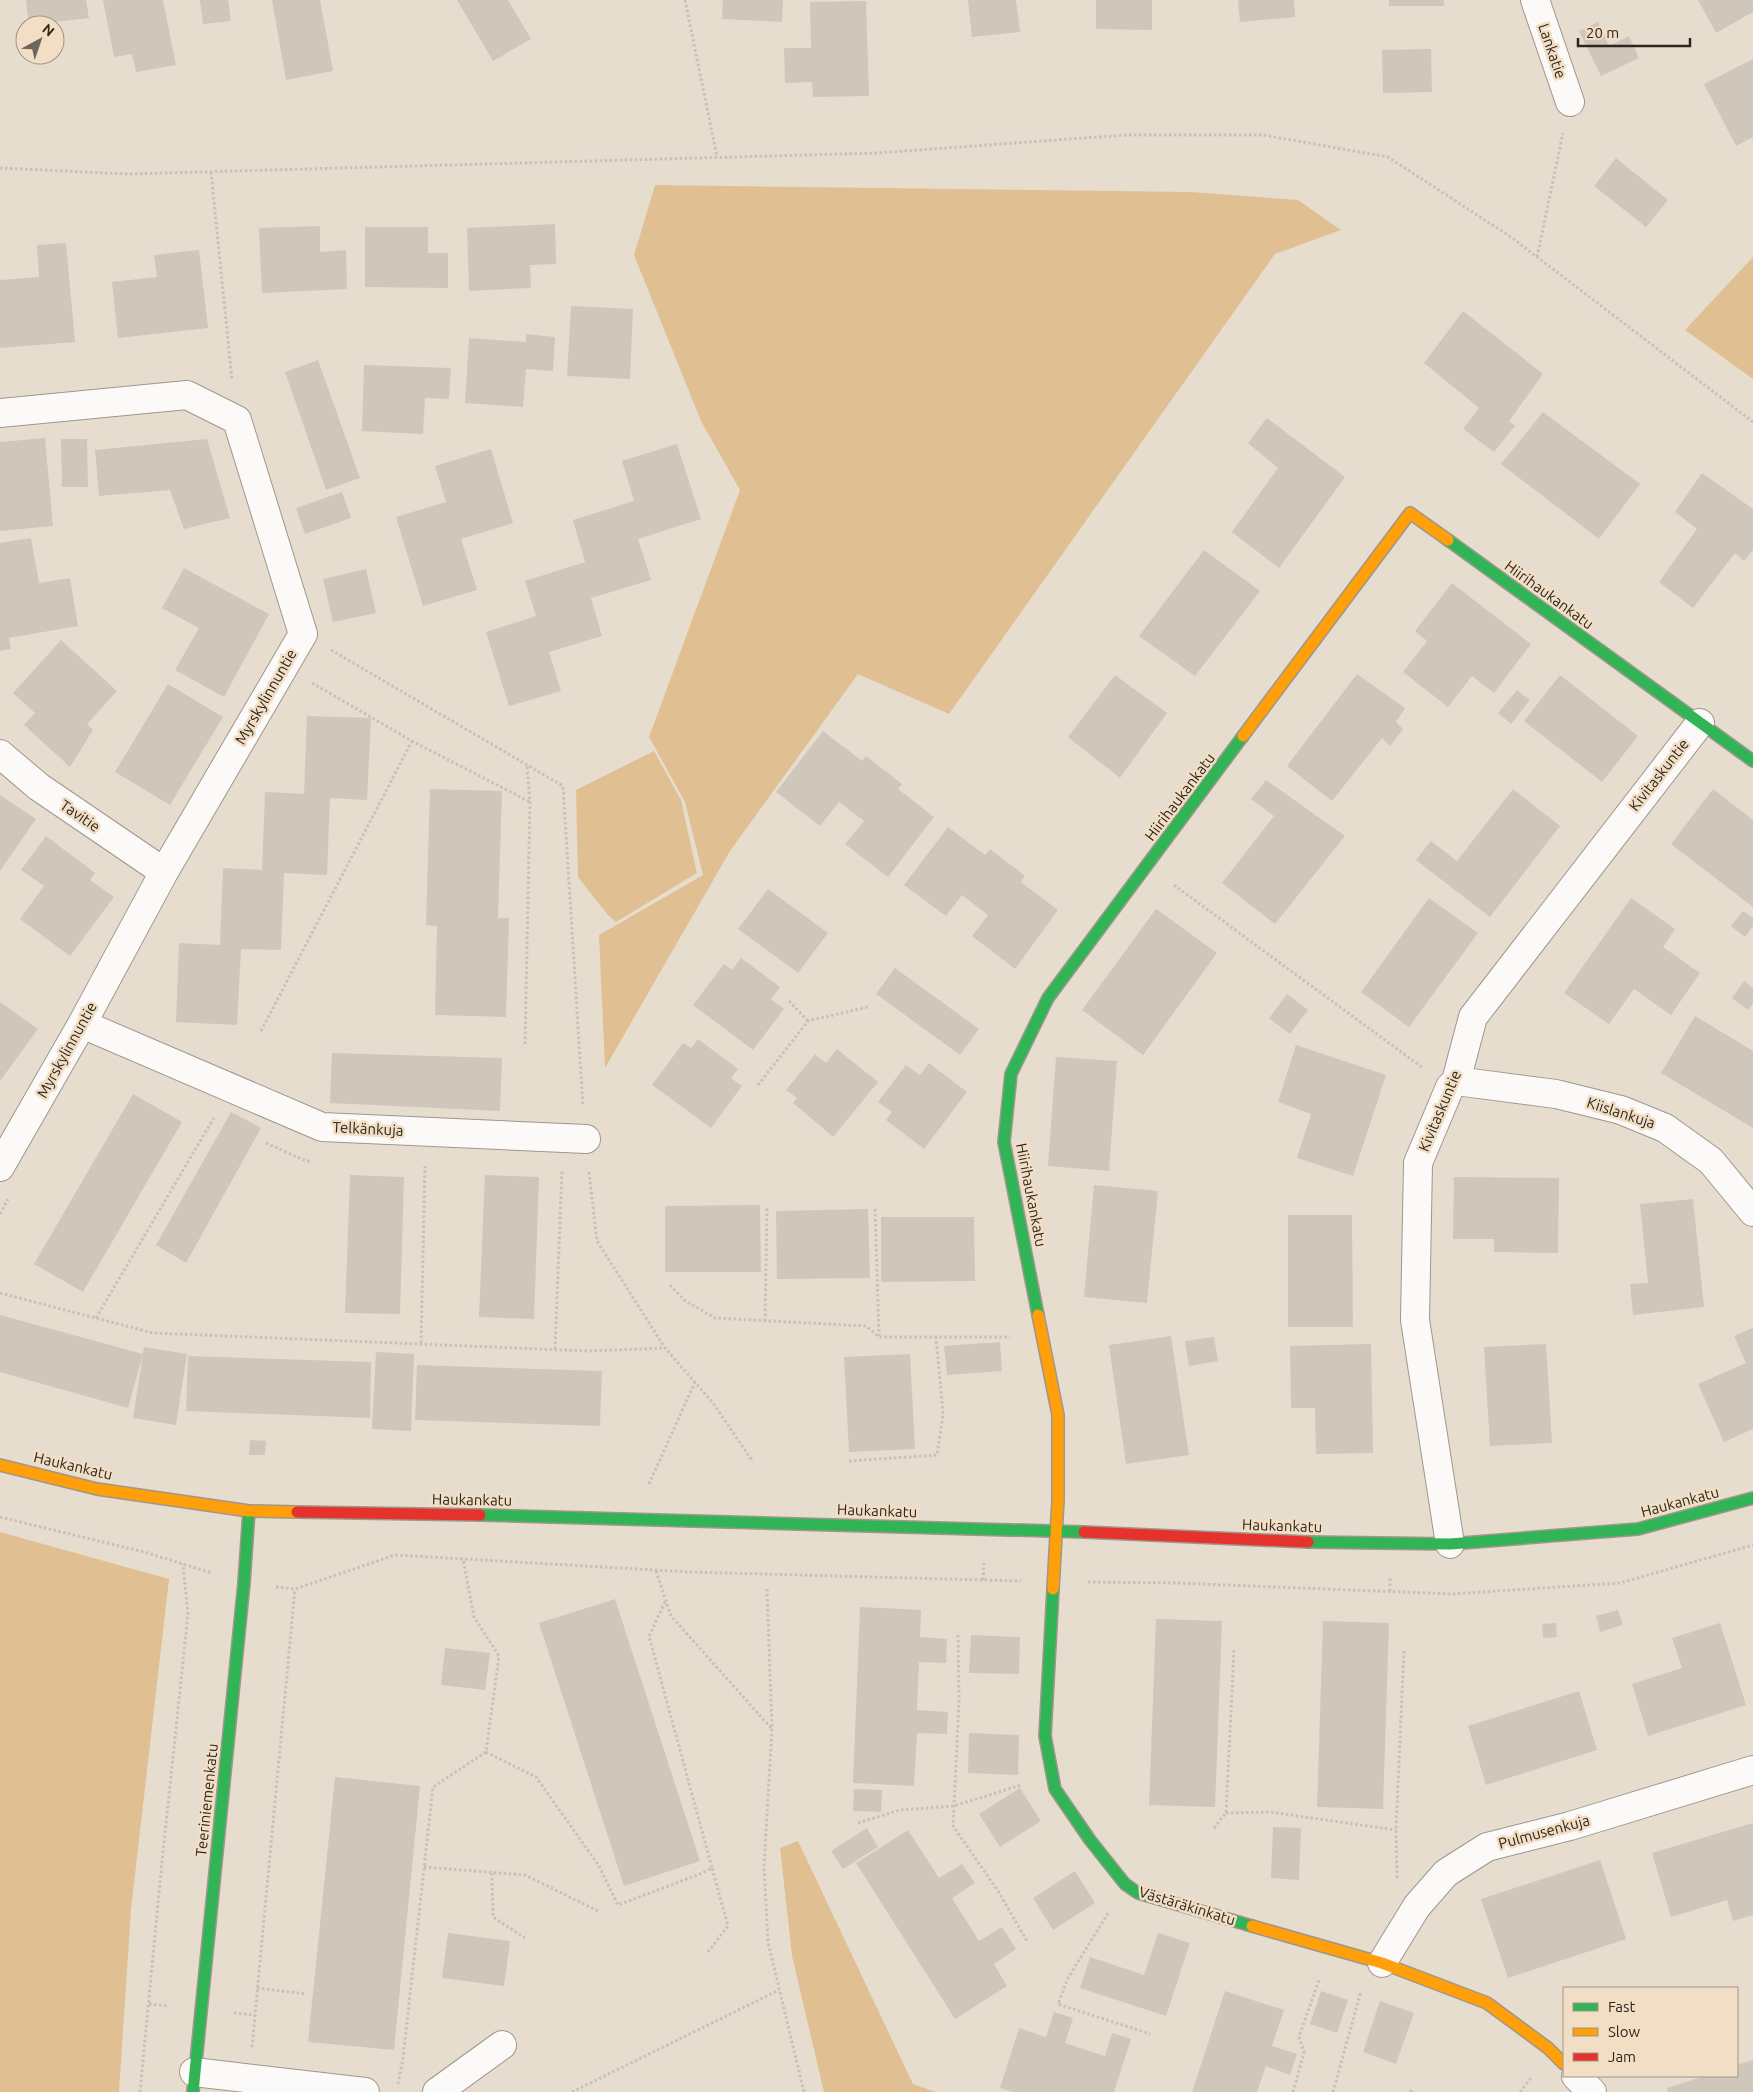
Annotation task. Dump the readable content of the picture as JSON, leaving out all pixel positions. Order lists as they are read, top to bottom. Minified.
{"streets":{"street":["Lankatie","Hiirihaukankatu","Myrskylinnuntie","Kivitaskuntie","Tavitie","Kiislankuja","Telkänkuja","Haukankatu","Teeriniemenkatu","Pulmusenkuja","Västäräkinkatu"]},"crossings":[["Hiirihaukankatu","Kivitaskuntie"],["Hiirihaukankatu","Haukankatu"],["Hiirihaukankatu","Västäräkinkatu"],["Myrskylinnuntie","Tavitie"],["Myrskylinnuntie","Telkänkuja"],["Kivitaskuntie","Kiislankuja"],["Kivitaskuntie","Haukankatu"],["Haukankatu","Teeriniemenkatu"],["Haukankatu","Västäräkinkatu"],["Pulmusenkuja","Västäräkinkatu"]],"legend":["Fast","Slow","Jam"],"scale_bar":"20 m","north":"top right"}
